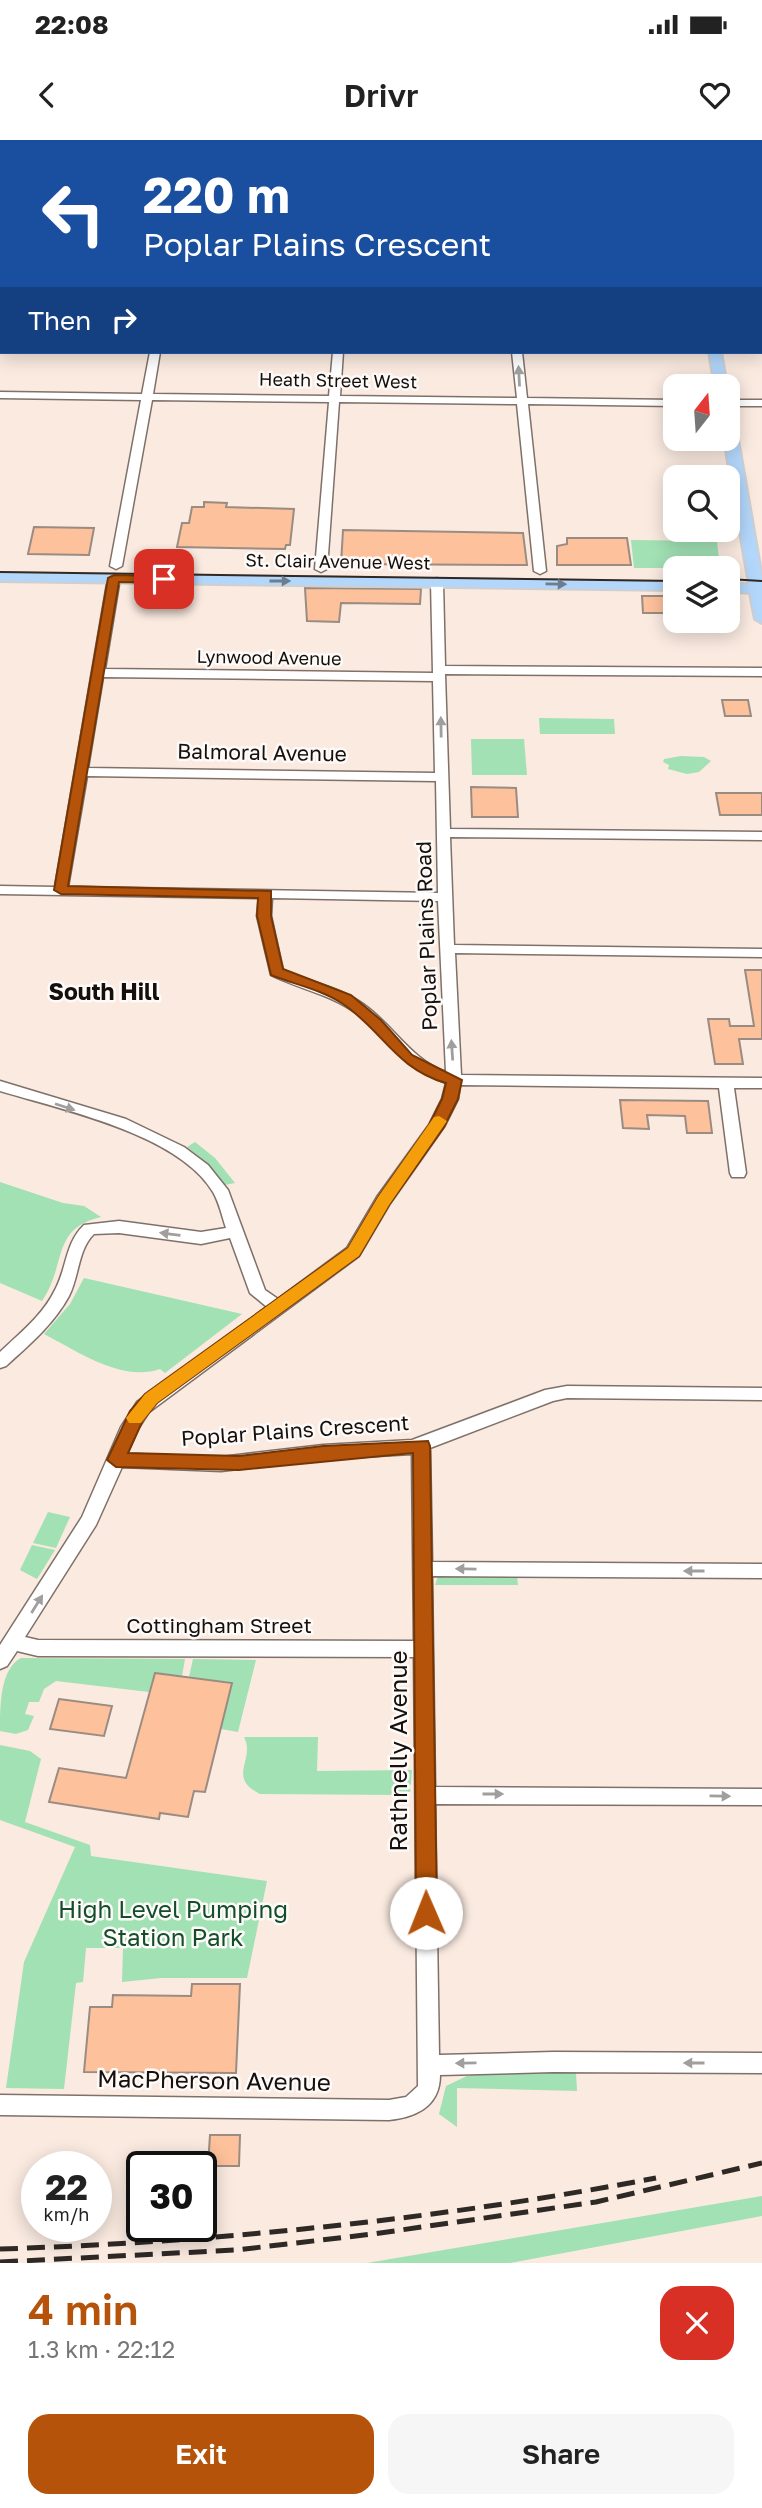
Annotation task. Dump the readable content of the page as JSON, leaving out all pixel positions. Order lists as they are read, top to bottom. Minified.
{"streets":{"main road":["St. Clair Avenue West"],"street":["Heath Street West","Lynwood Avenue","Balmoral Avenue","Poplar Plains Road","Poplar Plains Crescent","Cottingham Street","Rathnelly Avenue","MacPherson Avenue"]},"crossings":[["St. Clair Avenue West","Poplar Plains Road"],["Lynwood Avenue","Poplar Plains Road"],["Balmoral Avenue","Poplar Plains Road"],["Poplar Plains Road","Poplar Plains Crescent"],["Poplar Plains Road","Cottingham Street"],["Poplar Plains Crescent","Rathnelly Avenue"],["Cottingham Street","Rathnelly Avenue"],["Rathnelly Avenue","MacPherson Avenue"]],"districts":["South Hill"],"parks":["High Level Pumping Station Park"],"north":"top","page":{"status":"22:08","header":"Drivr","turn":["220 m","Poplar Plains Crescent"],"then":"Then","speed":"22 km/h","limit":"30","heading":["4 min","1.3 km · 22:12"],"buttons":["Exit","Share"]}}
